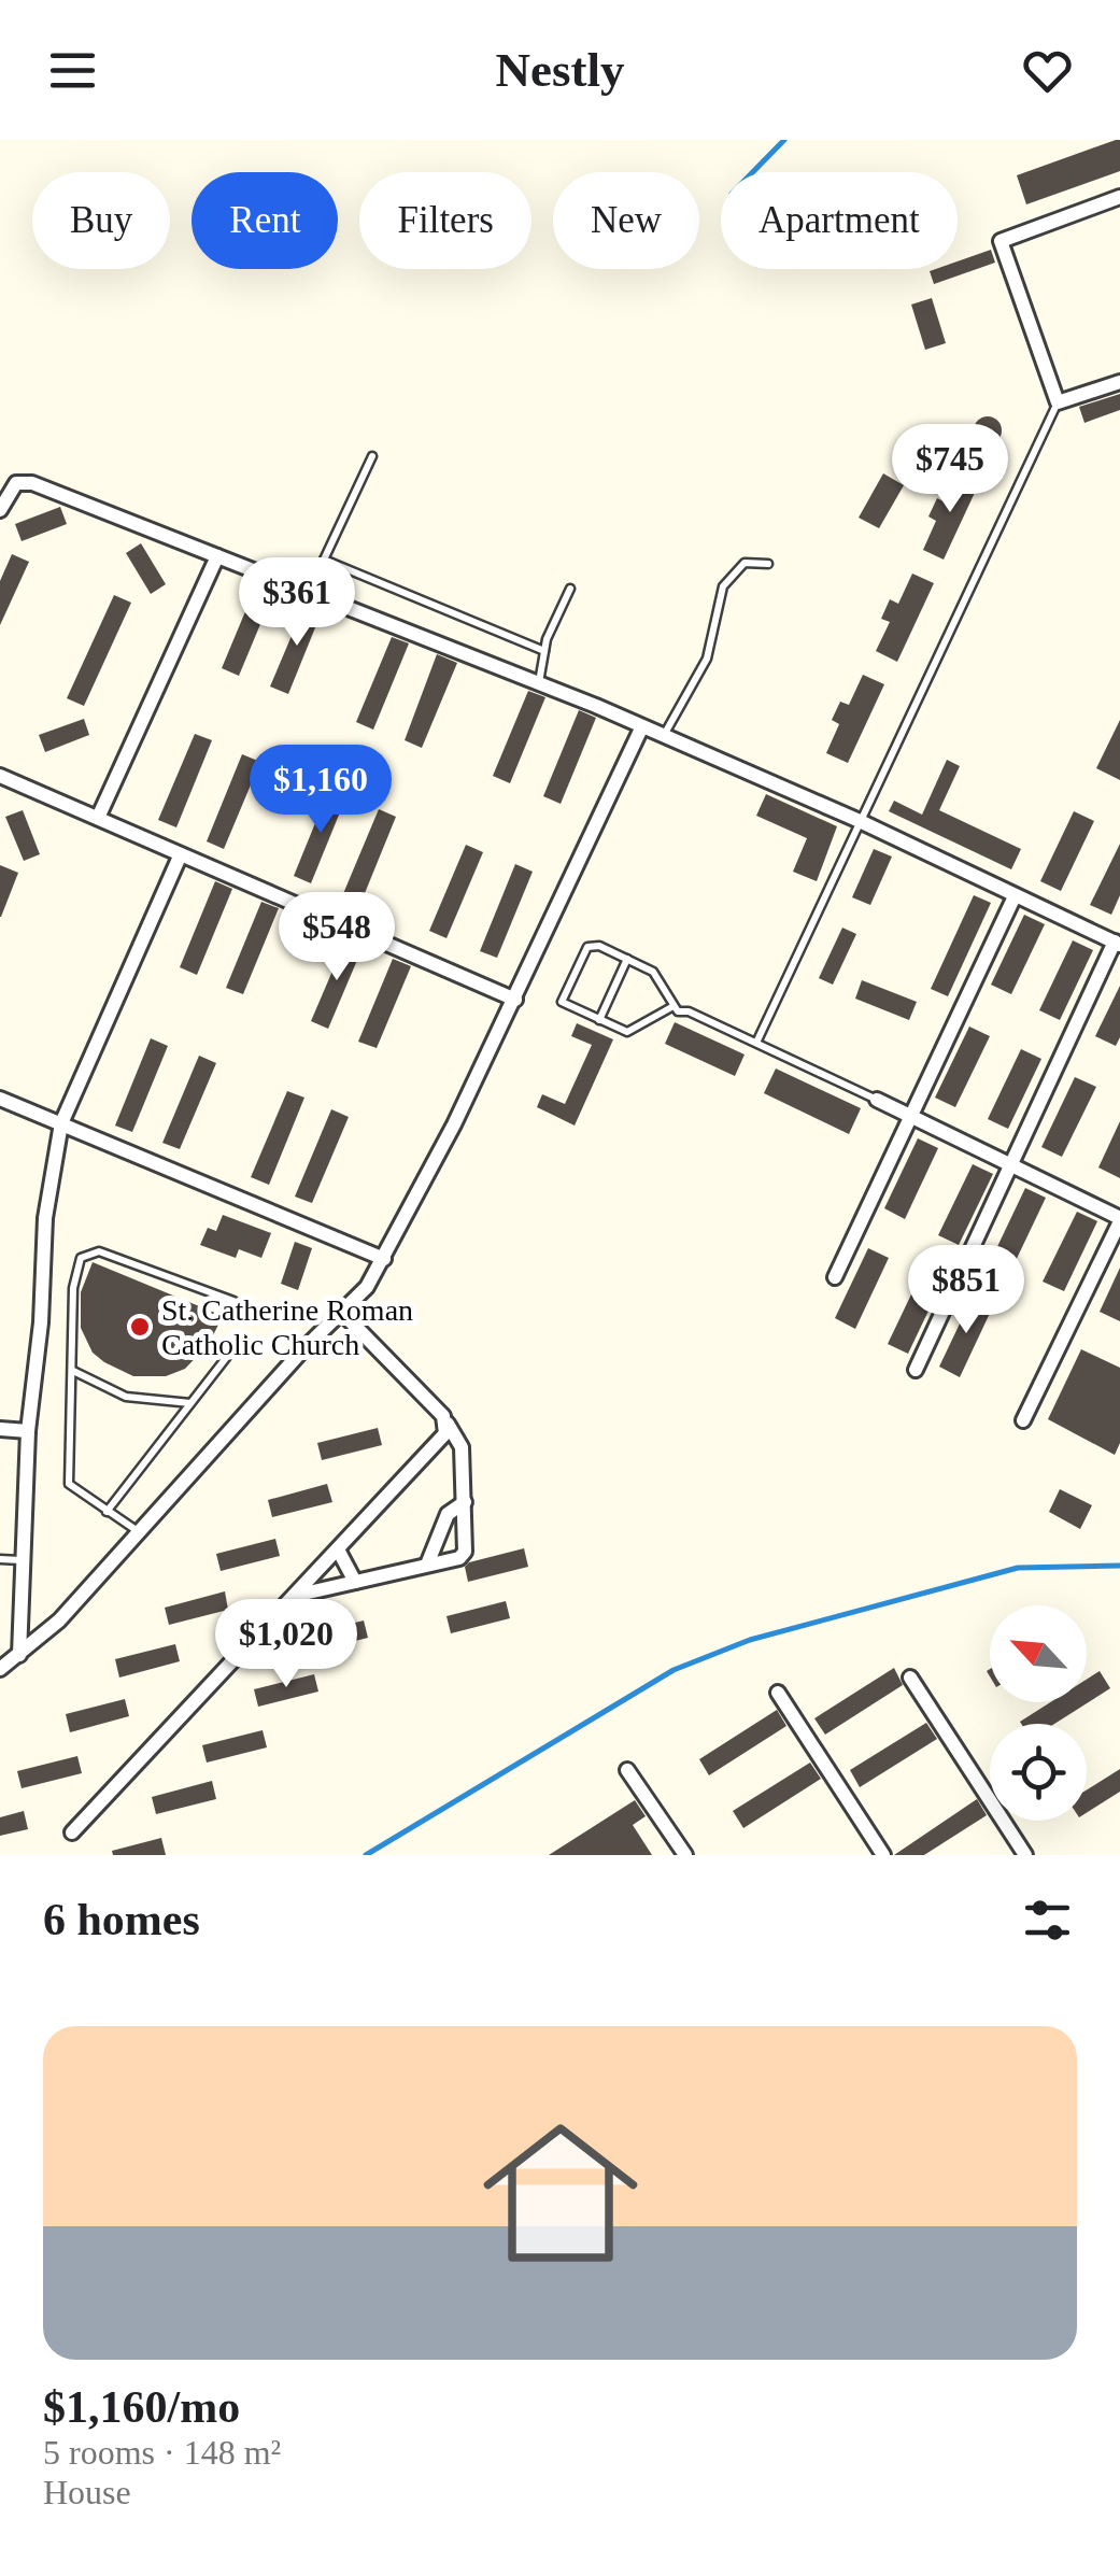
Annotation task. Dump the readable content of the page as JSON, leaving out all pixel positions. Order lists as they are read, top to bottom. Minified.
{"places":["St. Catherine Roman Catholic Church"],"north":"top left","page":{"header":"Nestly","chip":["Buy","Rent","Filters","New","Apartment"],"price":["$745","$361","$1,160","$548","$851","$1,020"],"heading":"6 homes","list":[{"name":"$1,160/mo","note":"5 rooms · 148 m² · House"}]}}
